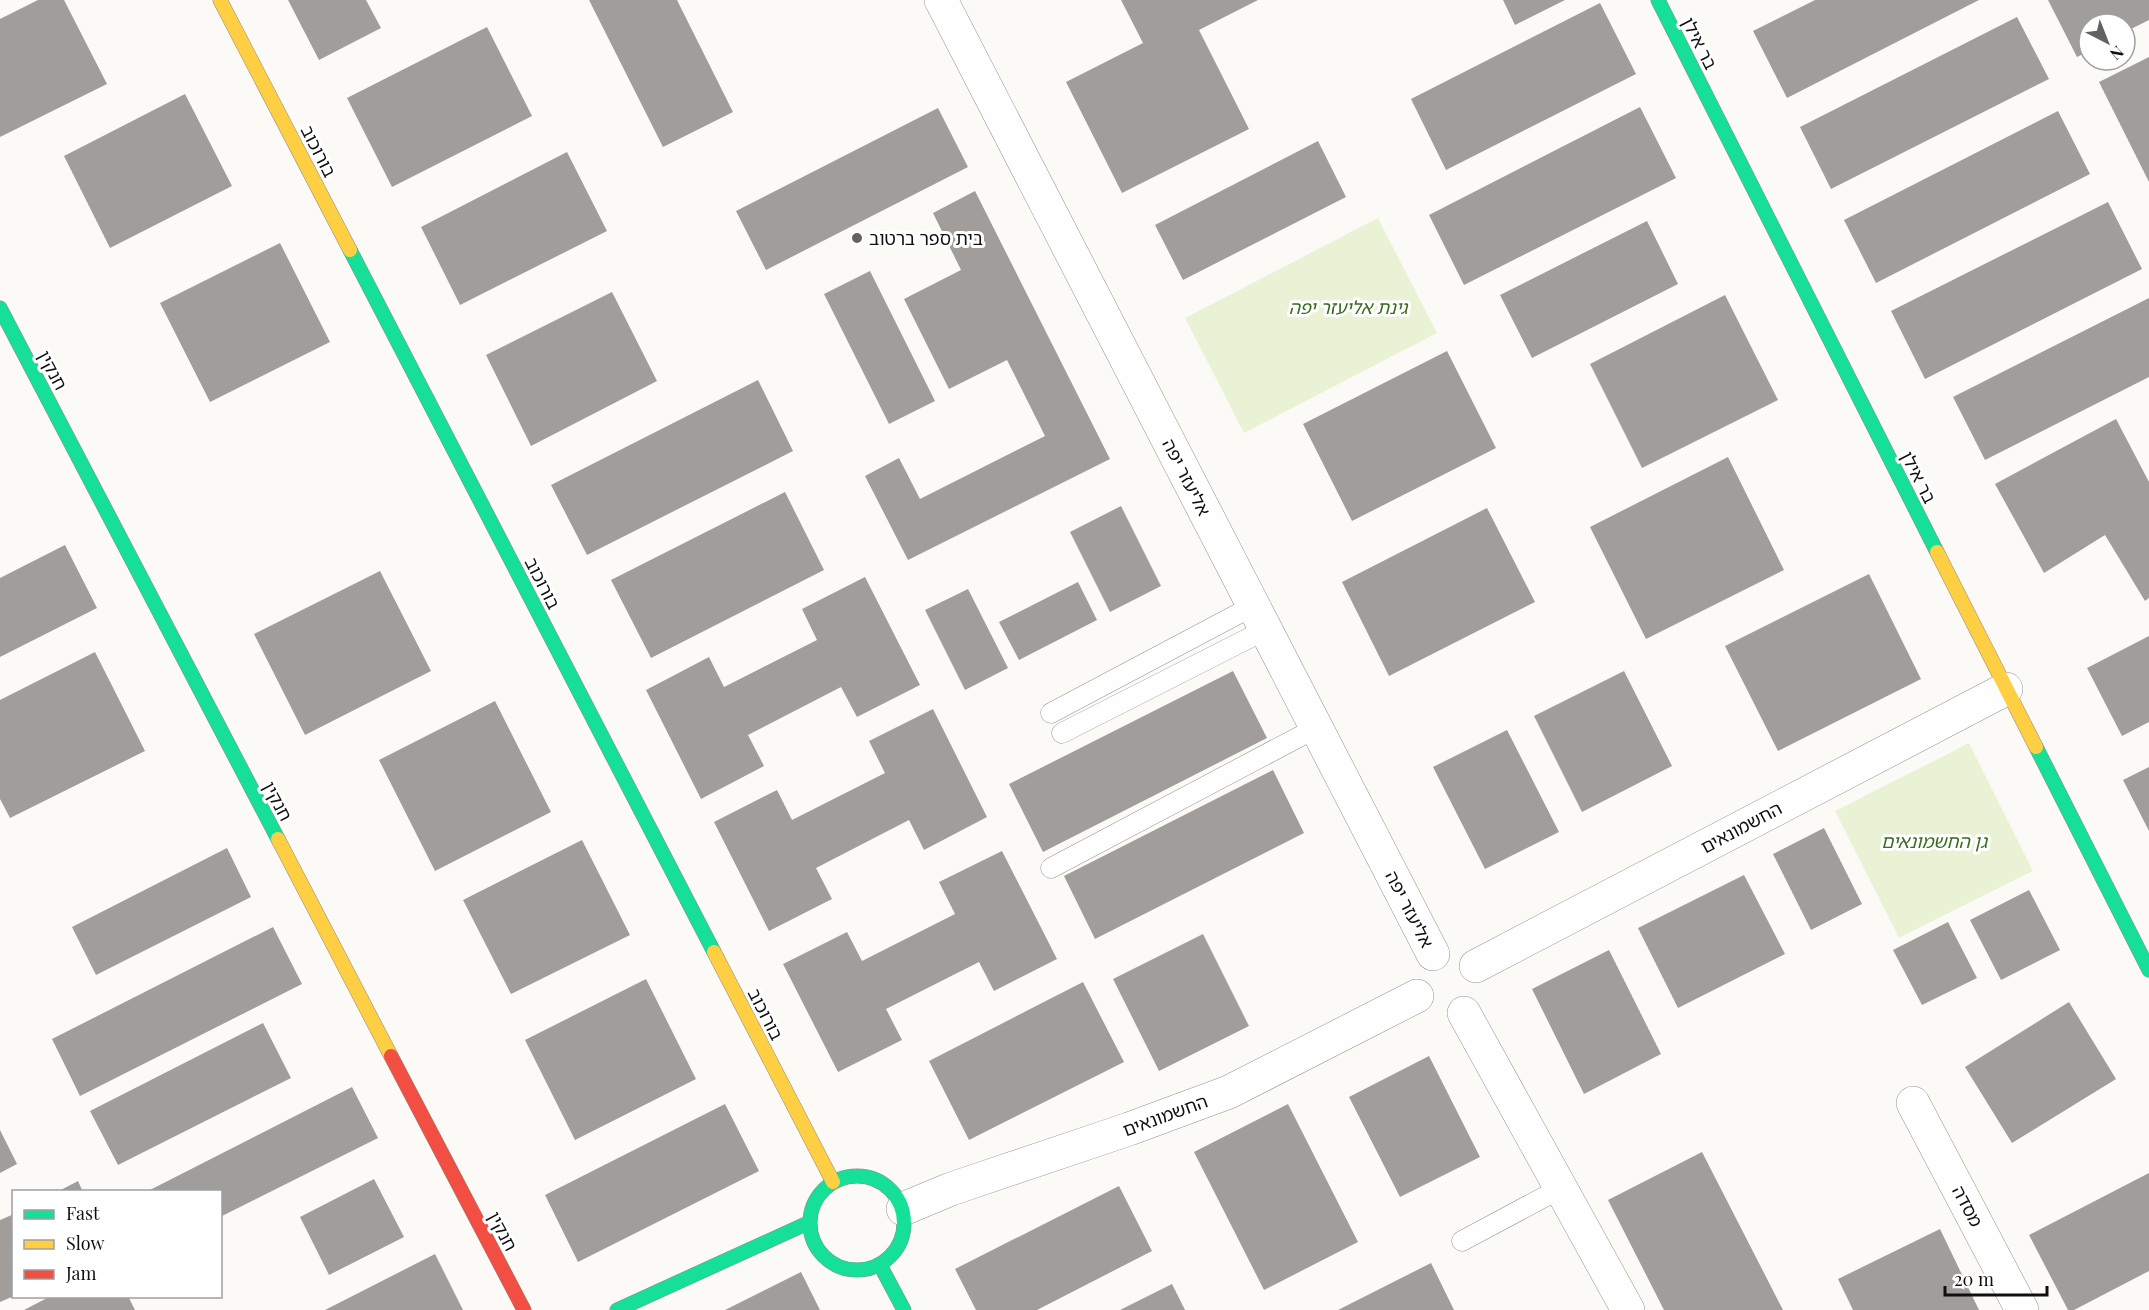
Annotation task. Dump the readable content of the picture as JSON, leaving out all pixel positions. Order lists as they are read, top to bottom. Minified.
{"streets":{"street":["בר אילן","בורוכוב","חנקין","אליעזר יפה","החשמונאים","מסדה"]},"crossings":[["בר אילן","החשמונאים"],["בורוכוב","החשמונאים"],["אליעזר יפה","החשמונאים"]],"parks":["גינת אליעזר יפה","גן החשמונאים"],"places":["בית ספר ברטוב"],"legend":["Fast","Slow","Jam"],"scale_bar":"20 m","north":"bottom right"}
